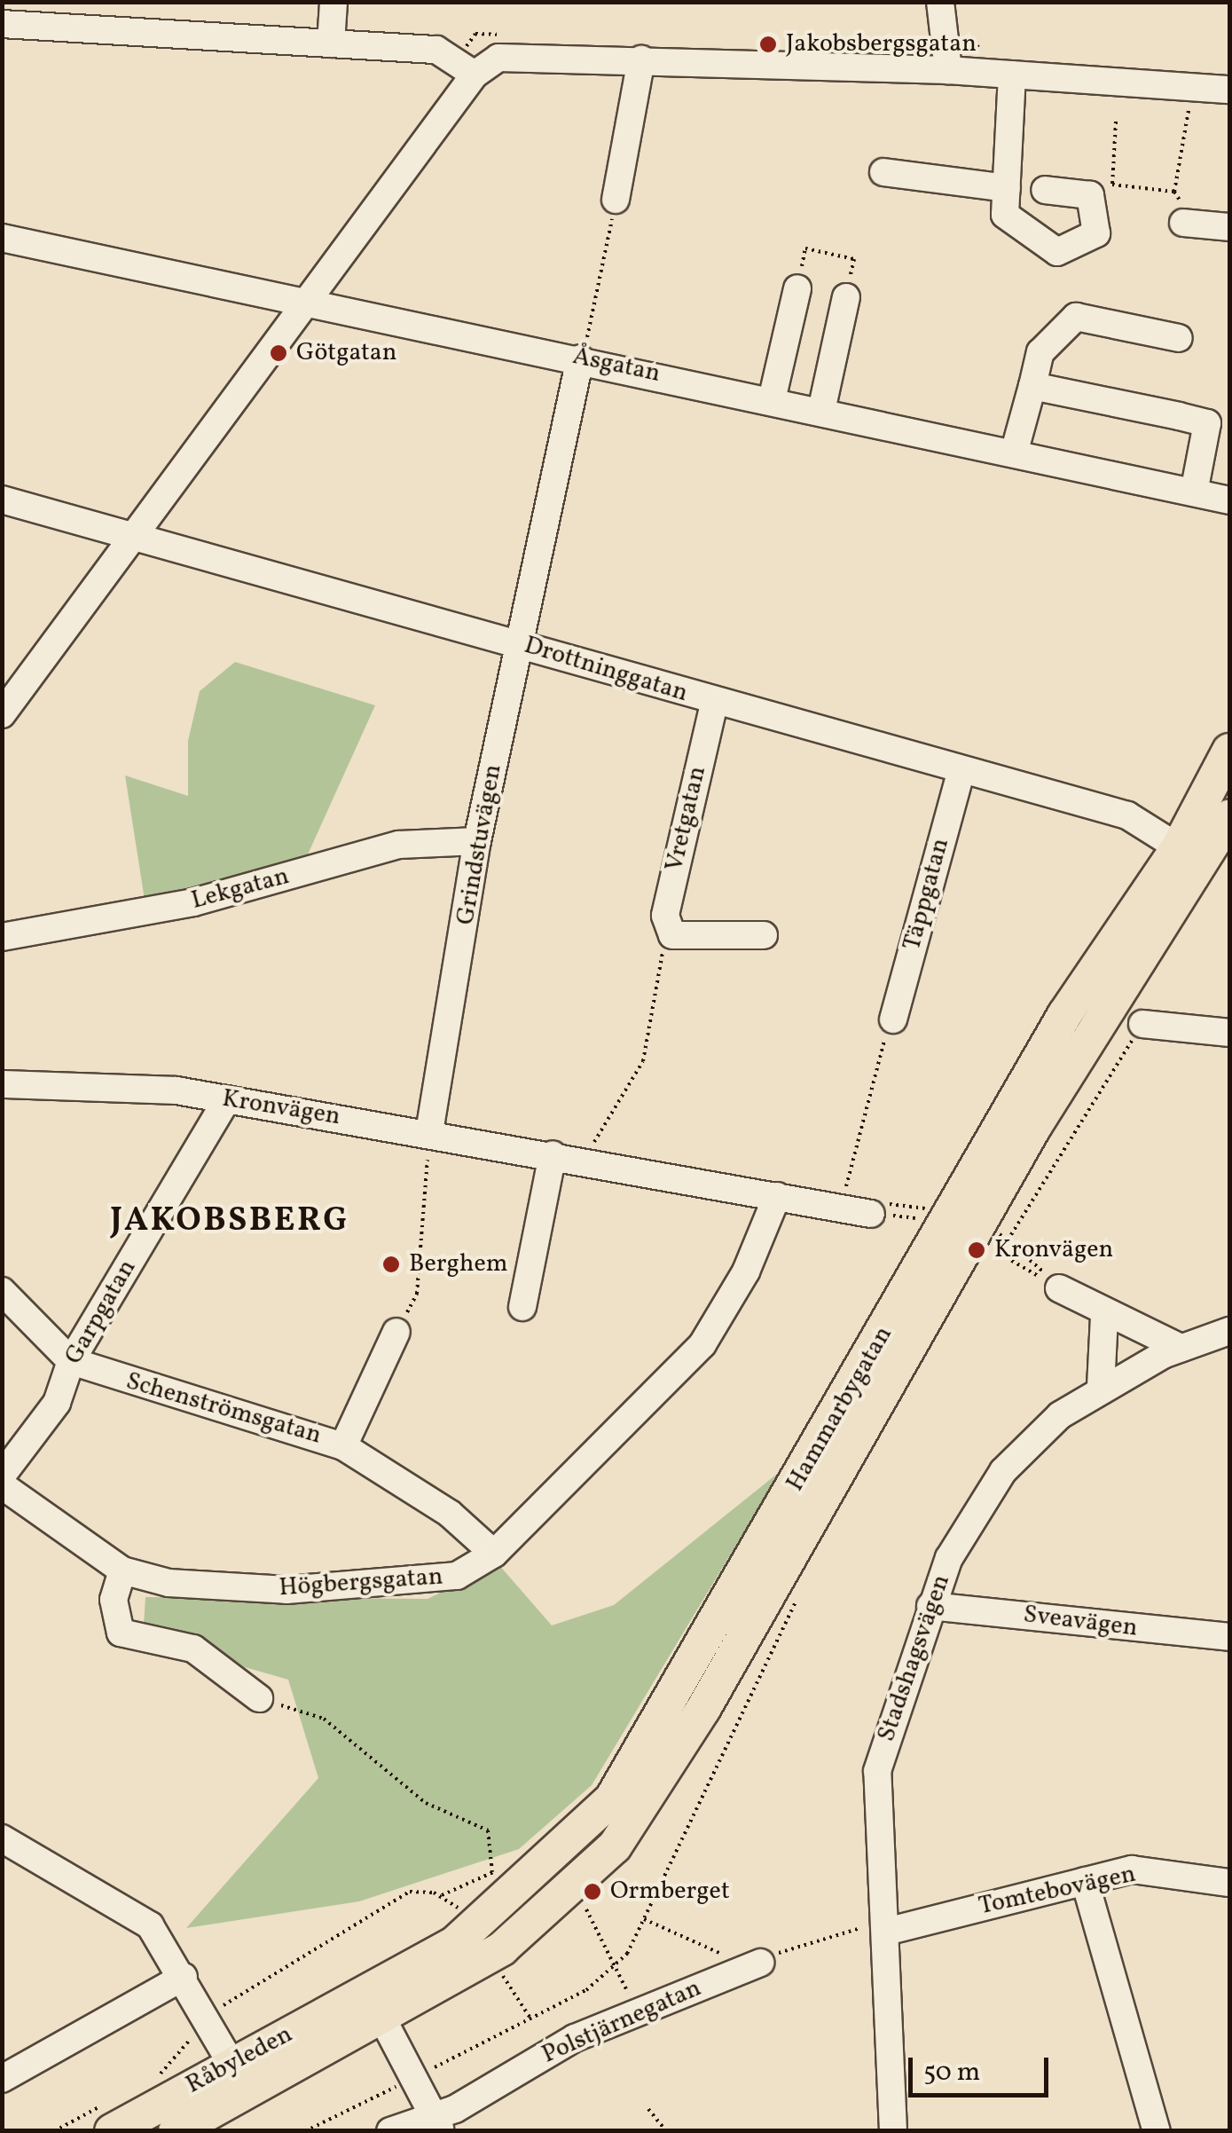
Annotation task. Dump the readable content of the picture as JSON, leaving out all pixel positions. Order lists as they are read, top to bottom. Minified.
{"streets":{"main road":["Hammarbygatan","Råbyleden"],"street":["Åsgatan","Drottninggatan","Vretgatan","Grindstuvägen","Lekgatan","Täppgatan","Kronvägen","Garpgatan","Schenströmsgatan","Högbergsgatan","Sveavägen","Stadshagsvägen","Tomtebovägen","Polstjärnegatan"]},"crossings":[["Åsgatan","Grindstuvägen"],["Drottninggatan","Vretgatan"],["Drottninggatan","Grindstuvägen"],["Drottninggatan","Täppgatan"],["Drottninggatan","Hammarbygatan"],["Grindstuvägen","Lekgatan"],["Grindstuvägen","Kronvägen"],["Kronvägen","Garpgatan"],["Kronvägen","Högbergsgatan"],["Garpgatan","Schenströmsgatan"],["Schenströmsgatan","Högbergsgatan"],["Hammarbygatan","Råbyleden"],["Sveavägen","Stadshagsvägen"],["Stadshagsvägen","Tomtebovägen"]],"districts":["JAKOBSBERG"],"places":["Jakobsbergsgatan","Götgatan","Kronvägen","Berghem","Ormberget"],"scale_bar":"50 m"}
